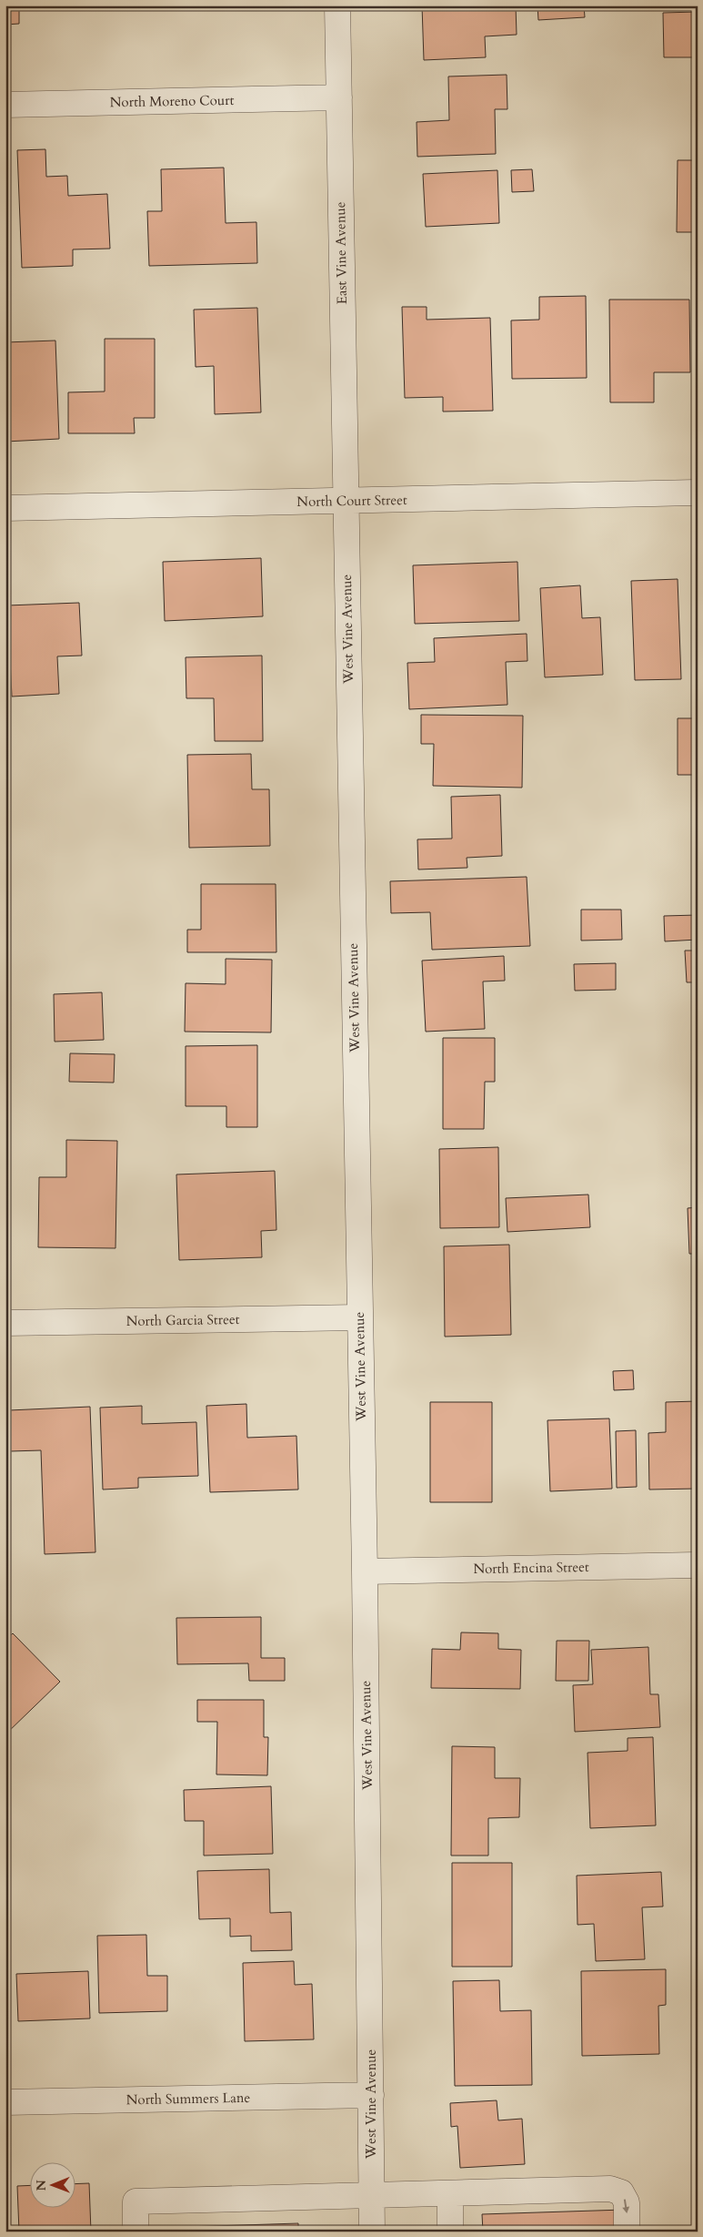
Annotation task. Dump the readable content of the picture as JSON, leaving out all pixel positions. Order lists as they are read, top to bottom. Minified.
{"streets":{"street":["North Moreno Court","East Vine Avenue","North Court Street","West Vine Avenue","North Garcia Street","North Encina Street","North Summers Lane"]},"crossings":[["North Moreno Court","East Vine Avenue"],["East Vine Avenue","North Court Street"],["East Vine Avenue","West Vine Avenue"],["North Court Street","West Vine Avenue"],["West Vine Avenue","North Garcia Street"],["West Vine Avenue","North Encina Street"],["West Vine Avenue","North Summers Lane"]],"north":"left"}
